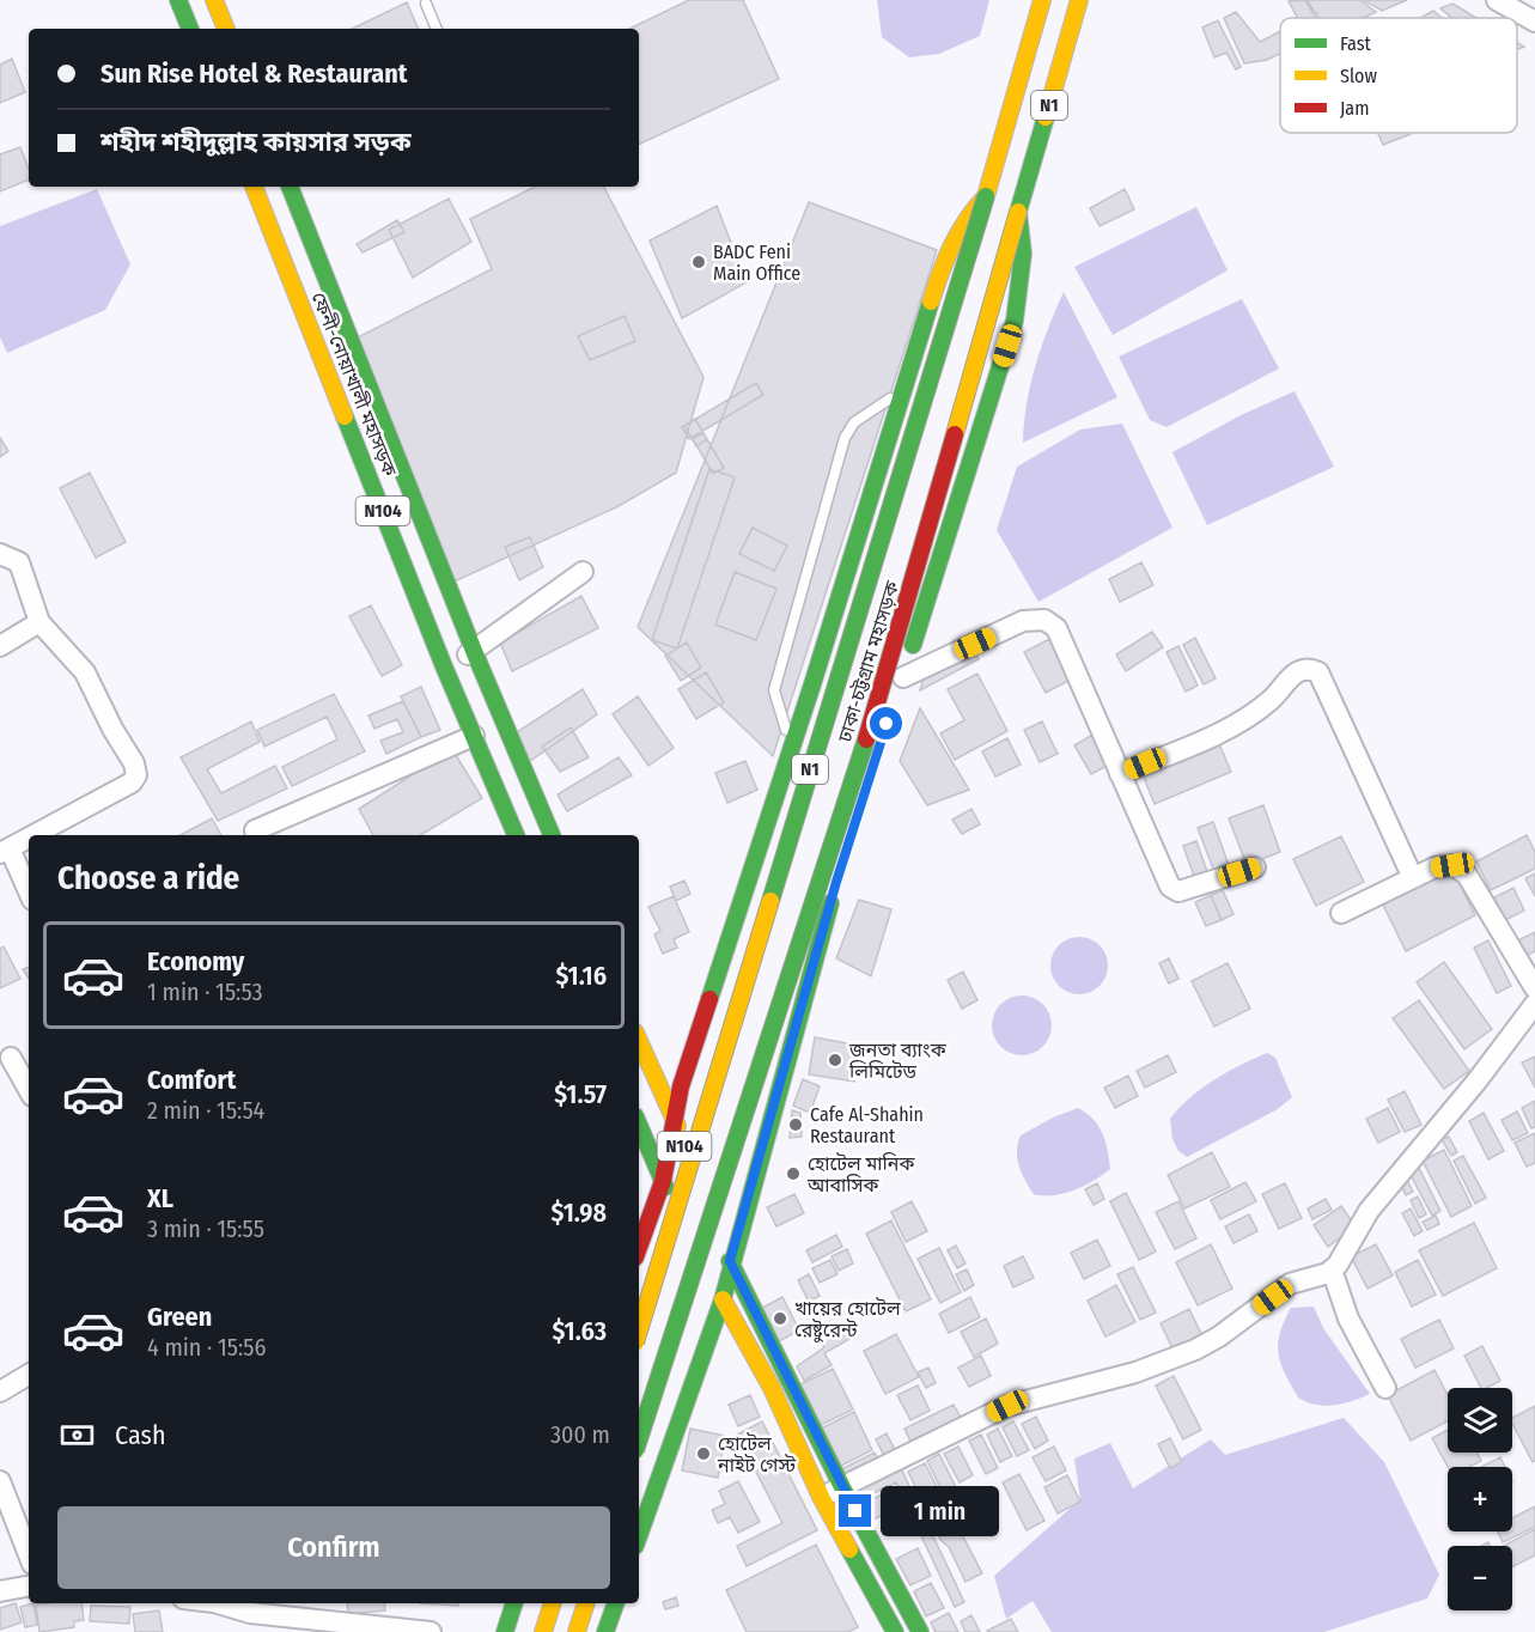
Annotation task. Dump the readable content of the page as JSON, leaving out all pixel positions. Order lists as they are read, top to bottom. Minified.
{"streets":{"main road":["N1","ফেনী-নোয়াখালী মহাসড়ক","N104","ঢাকা-চট্টগ্রাম মহাসড়ক"]},"places":["BADC Feni Main Office","জনতা ব্যাংক লিমিটেড","Cafe Al-Shahin Restaurant","হোটেল মানিক আবাসিক","খায়ের হোটেল রেষ্টুরেন্ট","হোটেল নাইট গেস্ট"],"legend":["Fast","Slow","Jam"],"page":{"banner":["Sun Rise Hotel & Restaurant","শহীদ শহীদুল্লাহ কায়সার সড়ক"],"heading":"Choose a ride","list":[{"name":"Economy","note":"1 min · 15:53","value":"$1.16"},{"name":"Comfort","note":"2 min · 15:54","value":"$1.57"},{"name":"XL","note":"3 min · 15:55","value":"$1.98"},{"name":"Green","note":"4 min · 15:56","value":"$1.63"}],"map_buttons":["+","−"],"pay":["Cash","300 m"],"bubble":"1 min","buttons":"Confirm"}}
